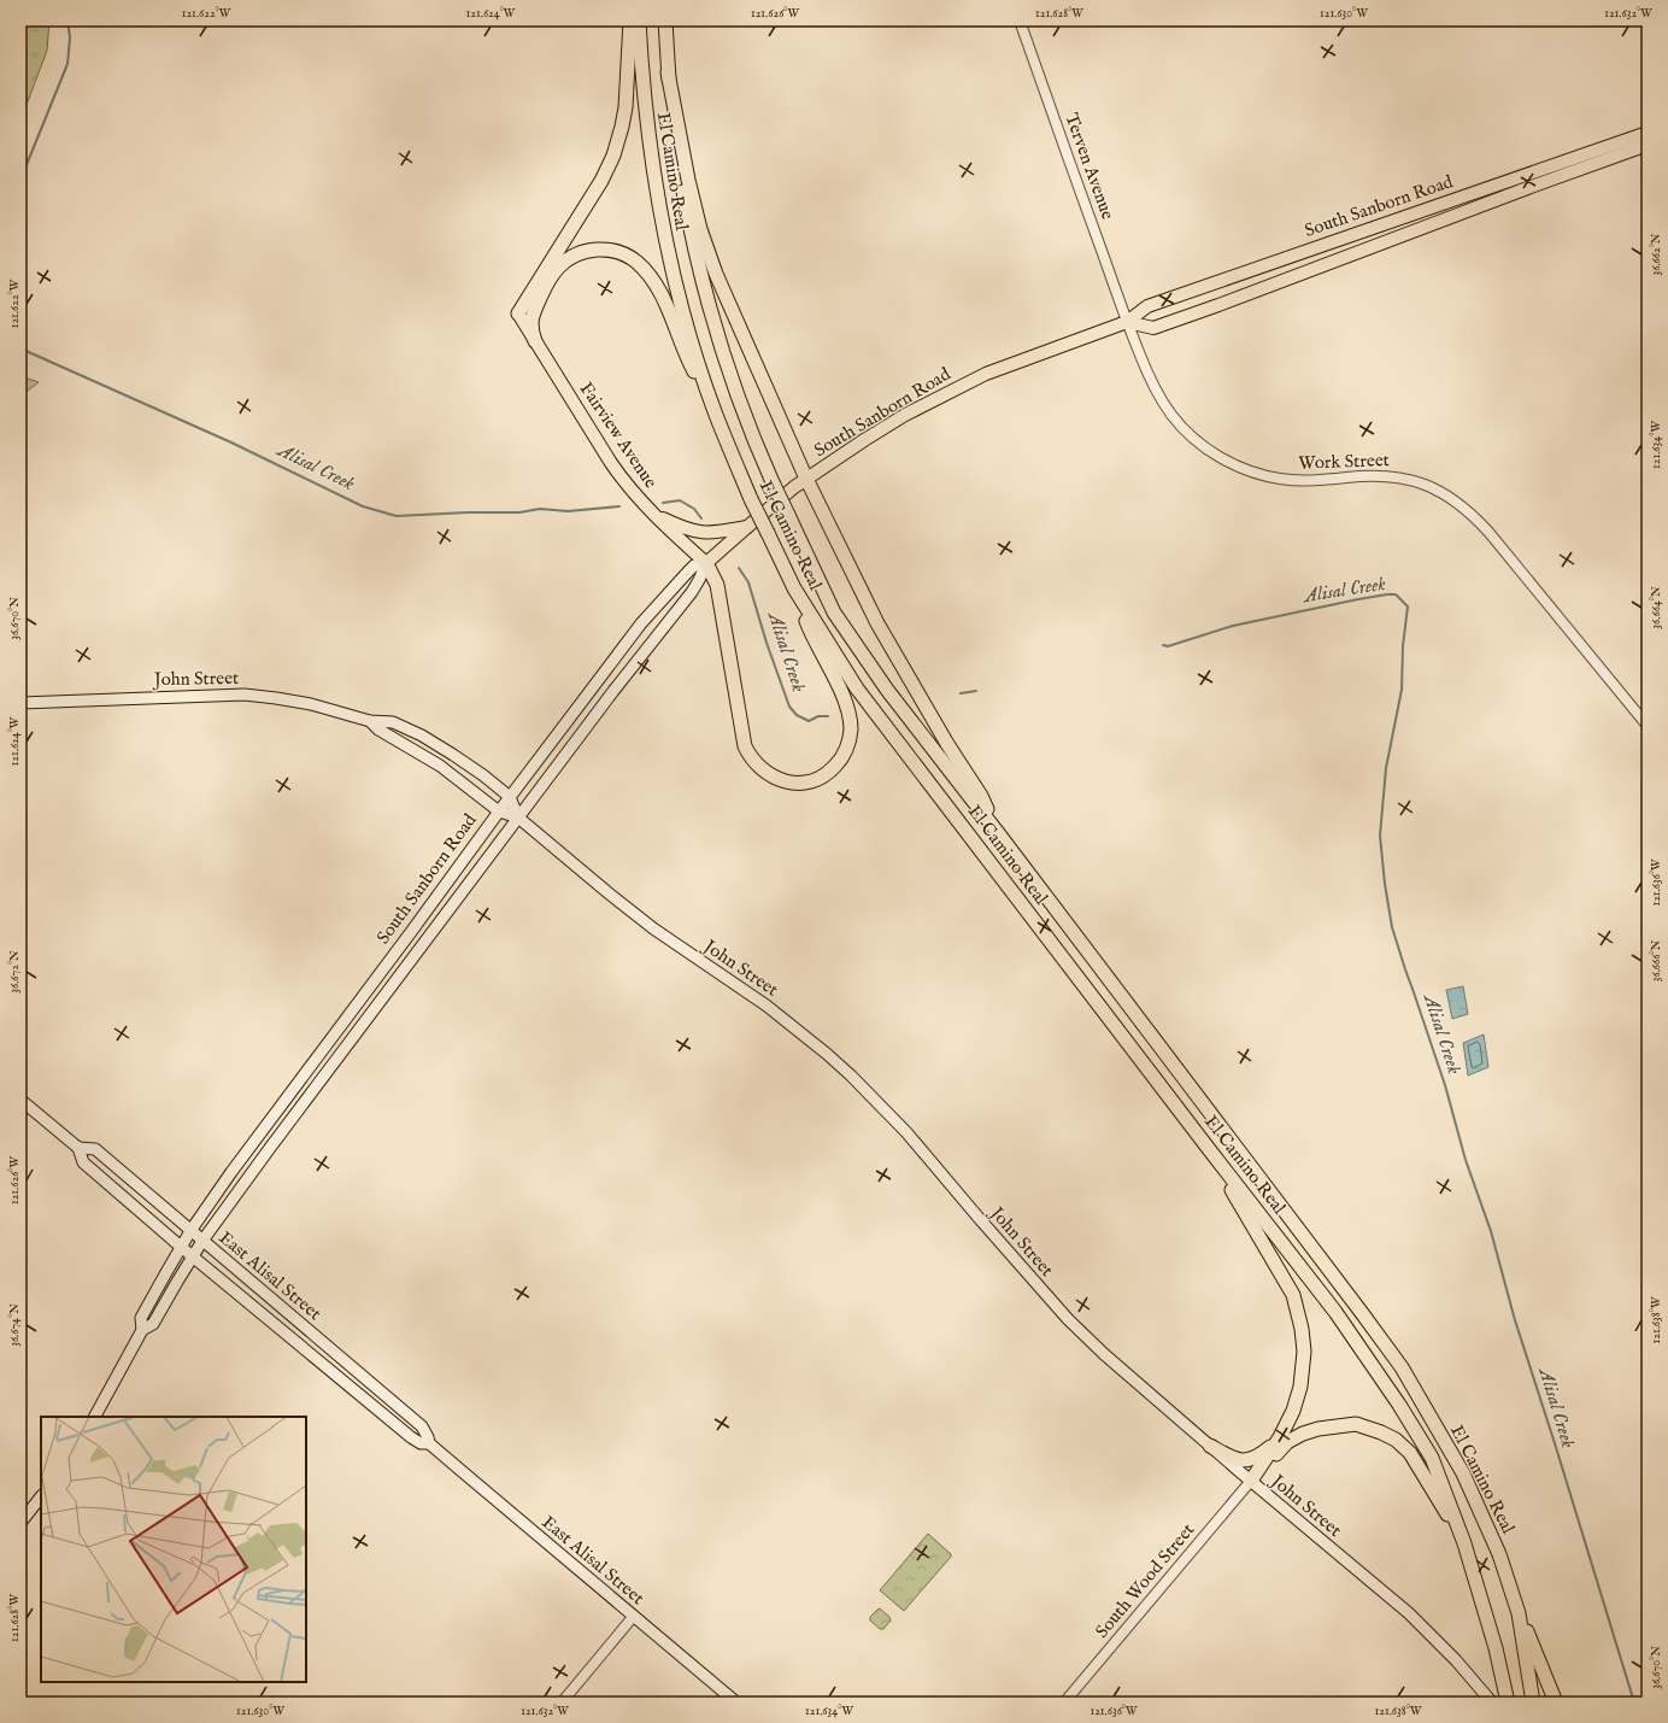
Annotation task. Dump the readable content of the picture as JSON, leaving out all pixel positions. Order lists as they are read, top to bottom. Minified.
{"streets":{"highway":["El Camino Real","South Sanborn Road","Fairview Avenue"],"main road":["John Street","East Alisal Street"],"street":["Terven Avenue","Work Street","South Wood Street"]},"crossings":[["Terven Avenue","South Sanborn Road"],["Terven Avenue","Work Street"],["South Sanborn Road","Fairview Avenue"],["South Sanborn Road","Work Street"],["South Sanborn Road","John Street"],["South Sanborn Road","East Alisal Street"],["John Street","South Wood Street"]],"water":["Alisal Creek"],"coordinates":["121.622°W","121.624°W","121.626°W","121.628°W","121.630°W","121.632°W","36.662°N","121.634°W","36.664°N","36.670°N","121.636°W","36.666°N","36.672°N","121.638°W","36.674°N"]}
